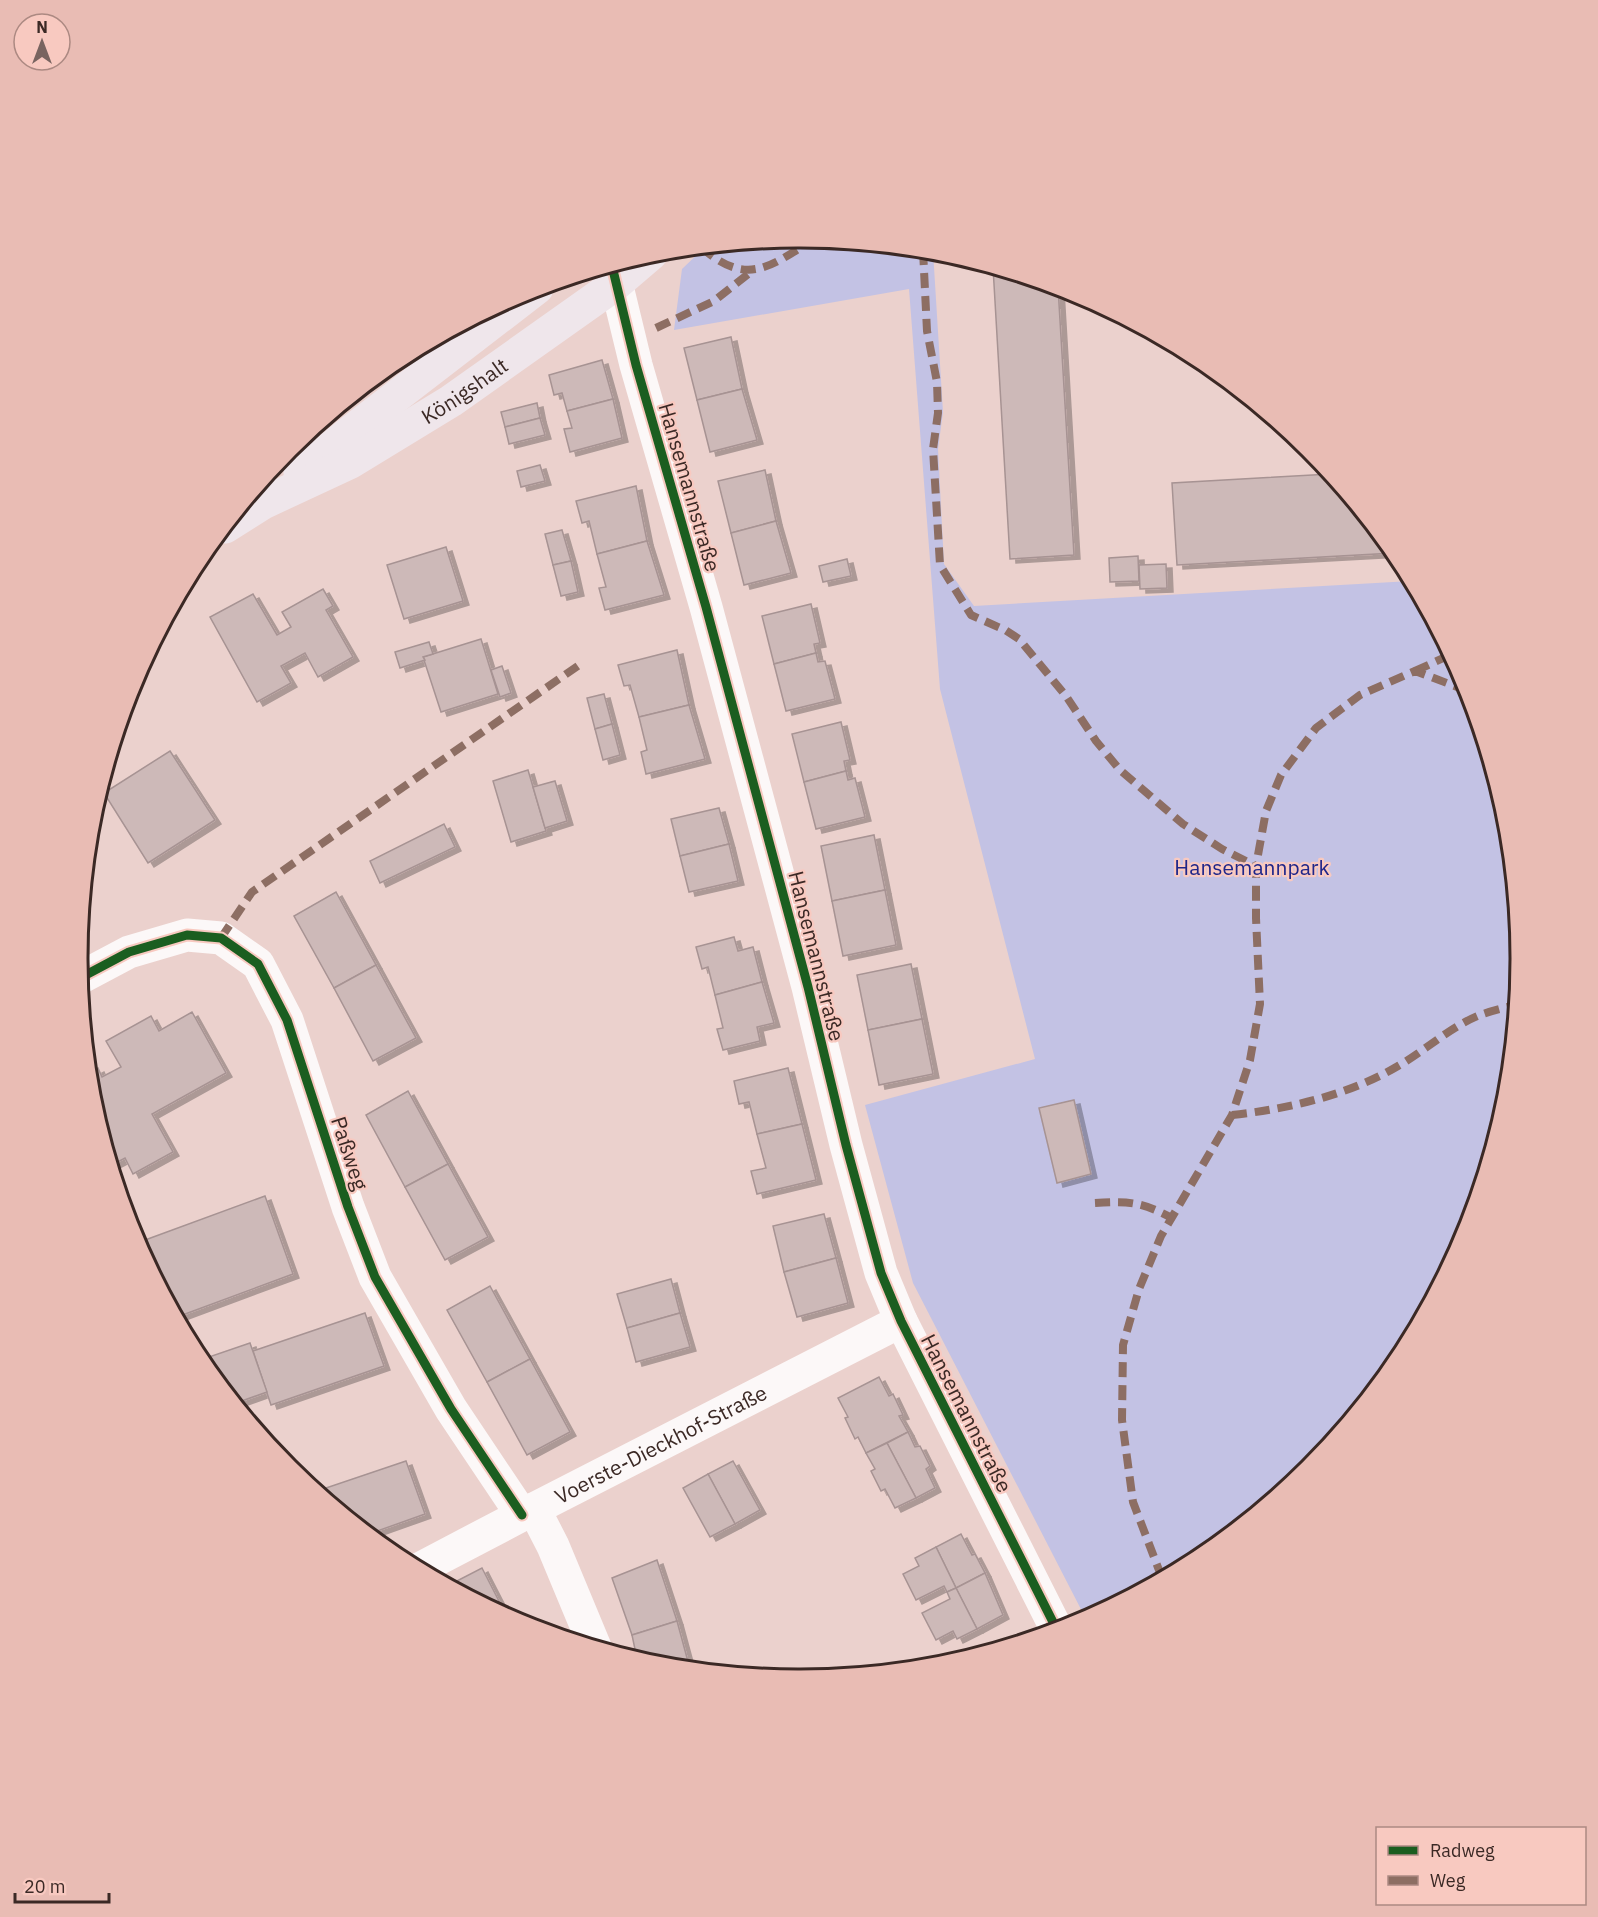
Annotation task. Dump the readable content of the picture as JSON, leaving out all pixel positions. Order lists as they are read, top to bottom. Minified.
{"streets":{"main road":["Königshalt"],"street":["Hansemannstraße","Paßweg","Voerste-Dieckhof-Straße"]},"crossings":[["Königshalt","Hansemannstraße"],["Hansemannstraße","Voerste-Dieckhof-Straße"],["Paßweg","Voerste-Dieckhof-Straße"]],"parks":["Hansemannpark"],"legend":["Radweg","Weg"],"scale_bar":"20 m","north":"top"}
